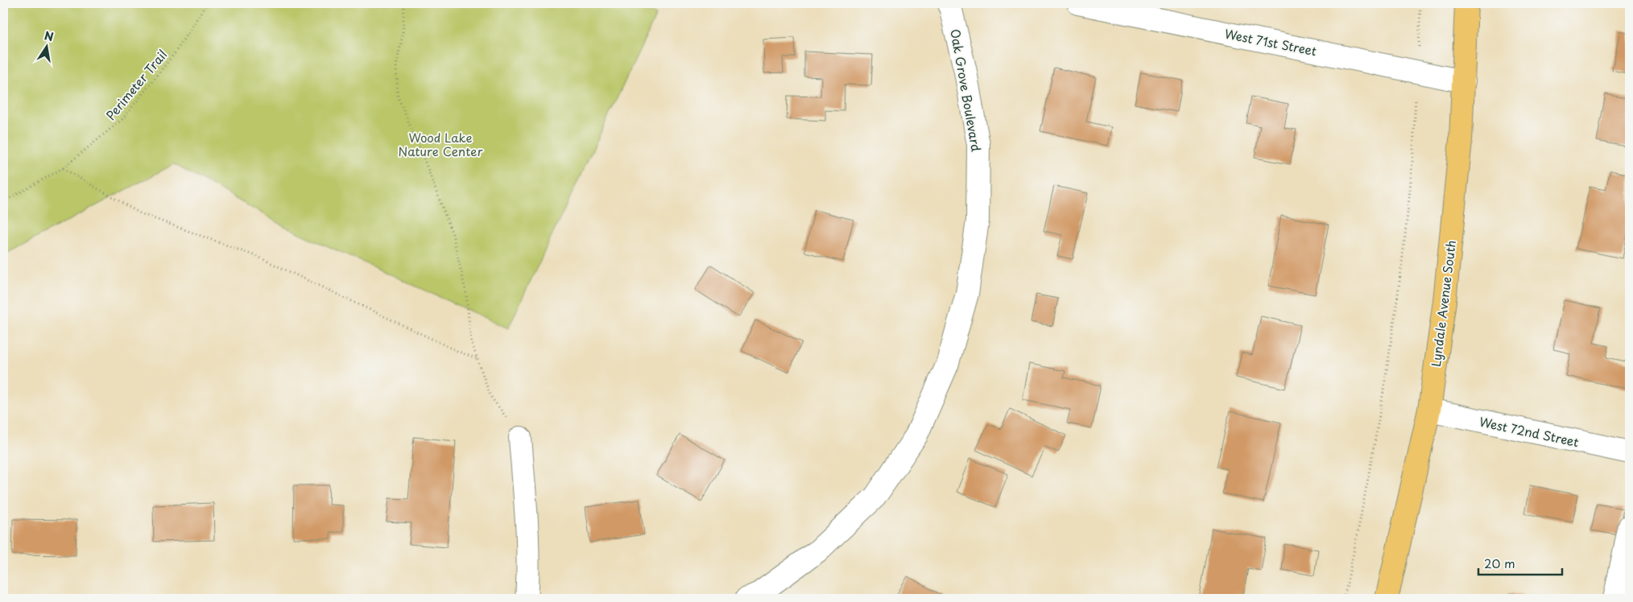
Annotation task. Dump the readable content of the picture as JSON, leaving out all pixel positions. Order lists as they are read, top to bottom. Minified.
{"streets":{"main road":["Lyndale Avenue South"],"street":["West 71st Street","Oak Grove Boulevard","West 72nd Street"],"path":["Perimeter Trail"]},"crossings":[["West 71st Street","Lyndale Avenue South"],["Lyndale Avenue South","West 72nd Street"]],"parks":["Wood Lake Nature Center"],"scale_bar":"20 m","north":"top"}
